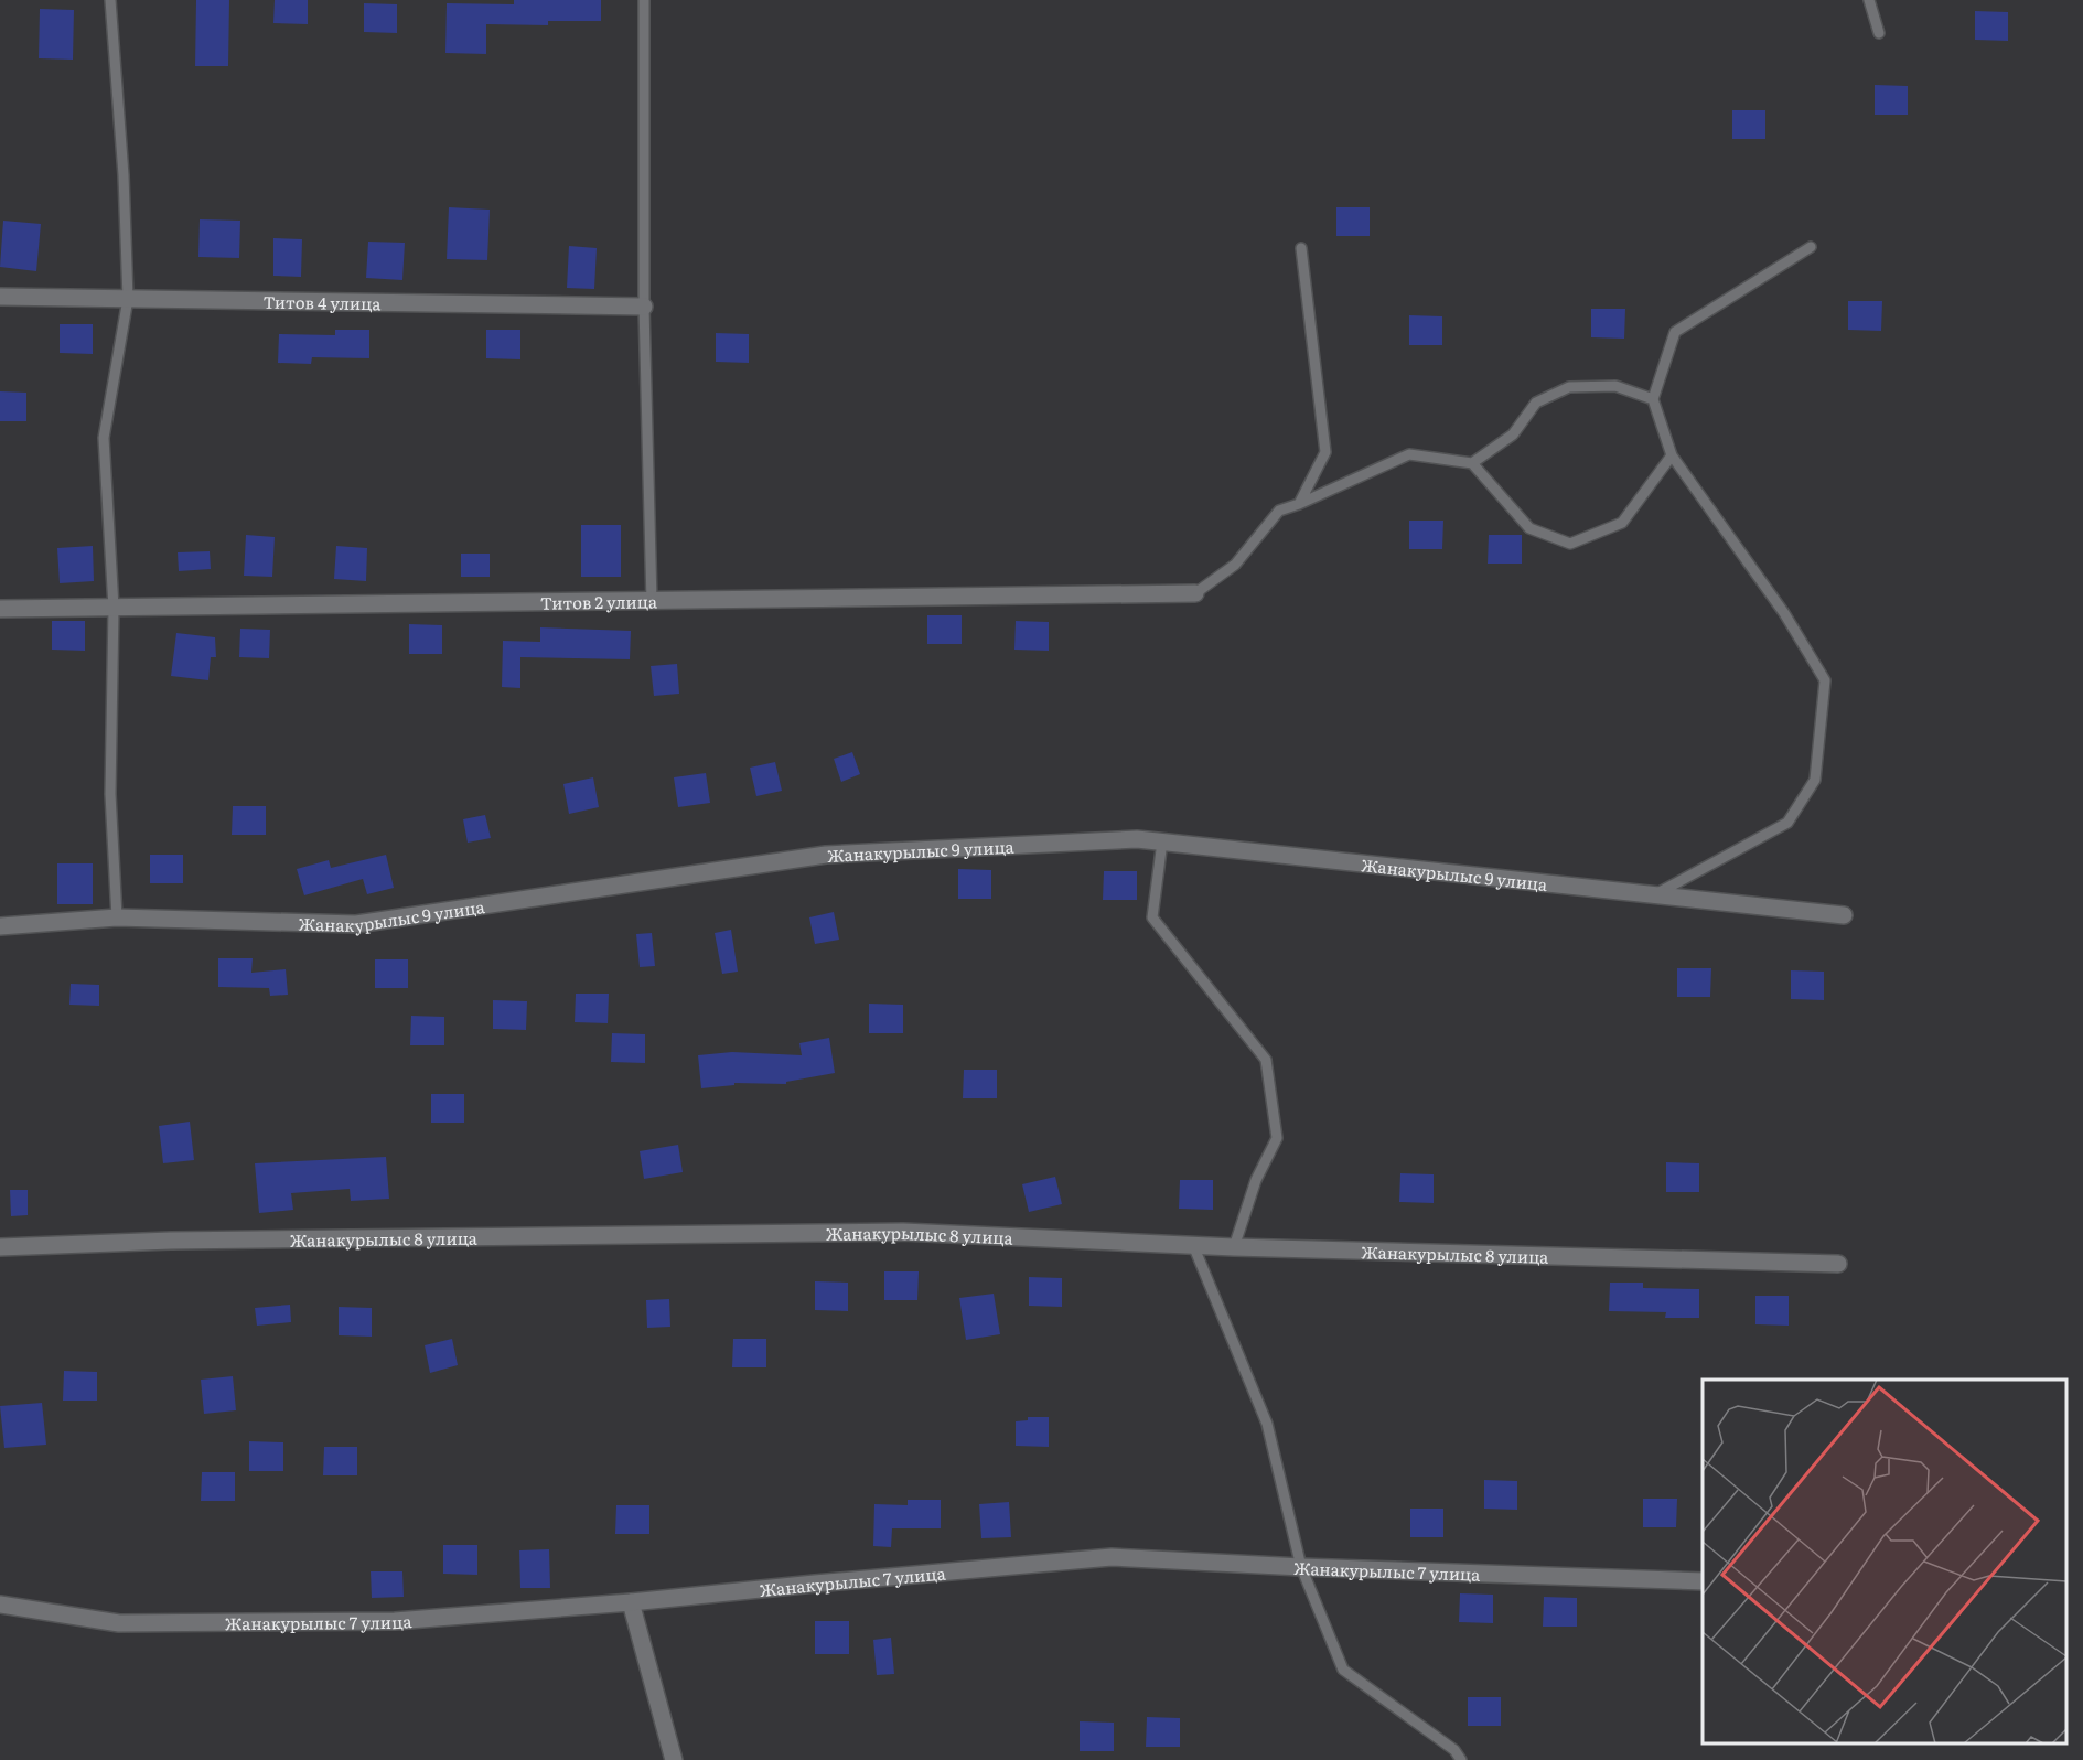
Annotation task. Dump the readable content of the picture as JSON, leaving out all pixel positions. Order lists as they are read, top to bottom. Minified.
{"streets":{"street":["Титов 4 улица","Титов 2 улица","Жанакурылыс 9 улица","Жанакурылыс 8 улица","Жанакурылыс 7 улица"]}}
